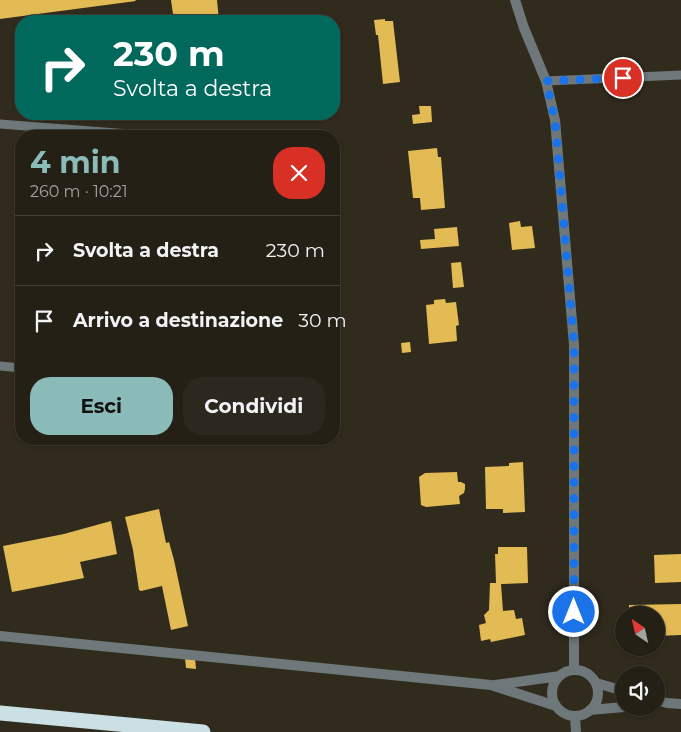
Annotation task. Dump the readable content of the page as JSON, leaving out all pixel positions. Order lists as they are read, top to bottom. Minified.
{"north":"top left","page":{"turn":["230 m","Svolta a destra"],"heading":["4 min","260 m · 10:21"],"list":[{"name":"Svolta a destra","value":"230 m"},{"name":"Arrivo a destinazione","value":"30 m"}],"buttons":["Esci","Condividi"]}}
